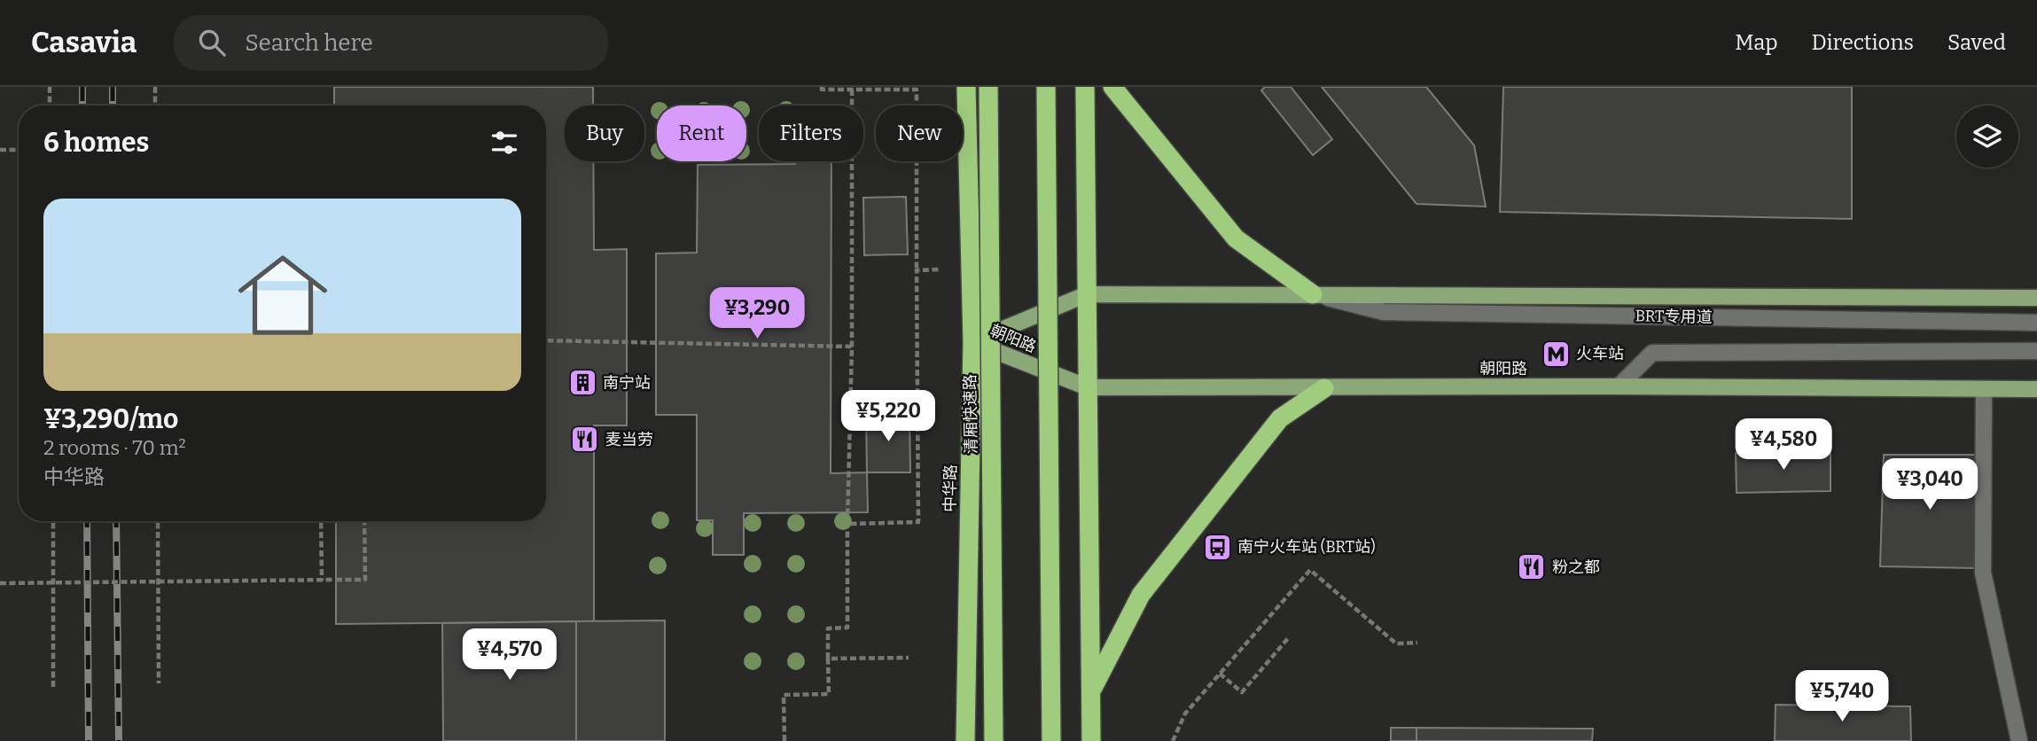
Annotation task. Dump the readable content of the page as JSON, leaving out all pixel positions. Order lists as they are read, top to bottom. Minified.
{"streets":{"highway":["清厢快速路","中华路"],"main road":["朝阳路"],"lane":["BRT专用道"]},"crossings":[["BRT专用道","朝阳路"],["朝阳路","中华路"]],"places":{"metro station":["火车站"],"building":["南宁站"],"restaurant":["麦当劳","粉之都"],"bus stop":["南宁火车站 (BRT站)"]},"page":{"header":"Casavia","search":"Search here","nav":["Map","Directions","Saved"],"chip":["Buy","Rent","Filters","New"],"heading":"6 homes","list":[{"name":"¥3,290/mo","note":"2 rooms · 70 m² · 中华路"}],"price":["¥3,290","¥5,220","¥4,580","¥3,040","¥4,570","¥5,740"]}}
